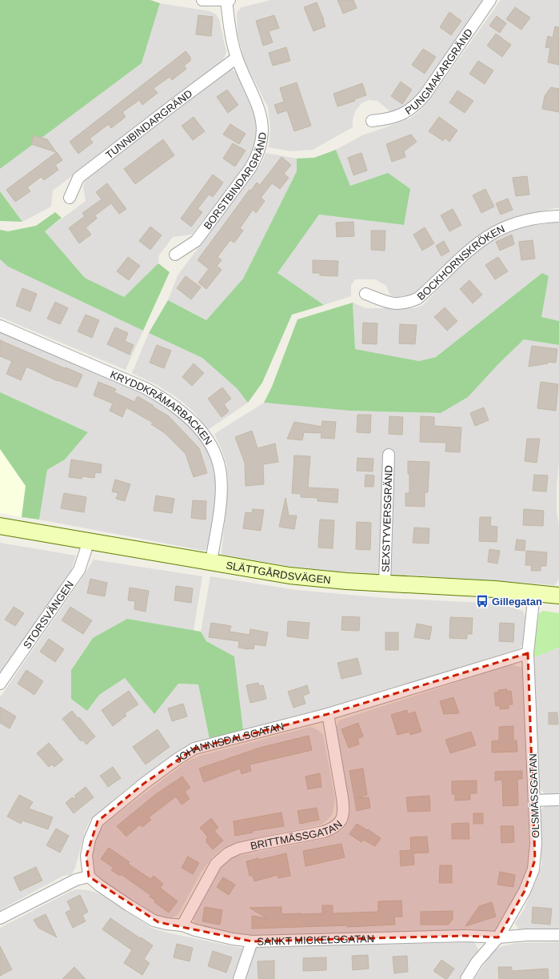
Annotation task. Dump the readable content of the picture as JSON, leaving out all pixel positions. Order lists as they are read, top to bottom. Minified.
{"streets":{"street":["PUNGMAKARGRÄND","TUNNBINDARGRÄND","BORSTBINDARGRÄND","BOCKHORNSKRÖKEN","KRYDDKRÄMARBACKEN","SEXSTYVERSGRÄND","SLÄTTGÅRDSVÄGEN","STORSVÄNGEN","JOHANNISDALSGATAN","OLSMÄSSGATAN","BRITTMÄSSGATAN","SANKT MICKELSGATAN"]},"crossings":[["TUNNBINDARGRÄND","BORSTBINDARGRÄND"],["KRYDDKRÄMARBACKEN","SLÄTTGÅRDSVÄGEN"],["SEXSTYVERSGRÄND","SLÄTTGÅRDSVÄGEN"],["SLÄTTGÅRDSVÄGEN","STORSVÄNGEN"],["SLÄTTGÅRDSVÄGEN","OLSMÄSSGATAN"],["JOHANNISDALSGATAN","OLSMÄSSGATAN"],["JOHANNISDALSGATAN","BRITTMÄSSGATAN"],["JOHANNISDALSGATAN","SANKT MICKELSGATAN"],["OLSMÄSSGATAN","SANKT MICKELSGATAN"],["BRITTMÄSSGATAN","SANKT MICKELSGATAN"]],"places":{"bus stop":["Gillegatan"]}}
